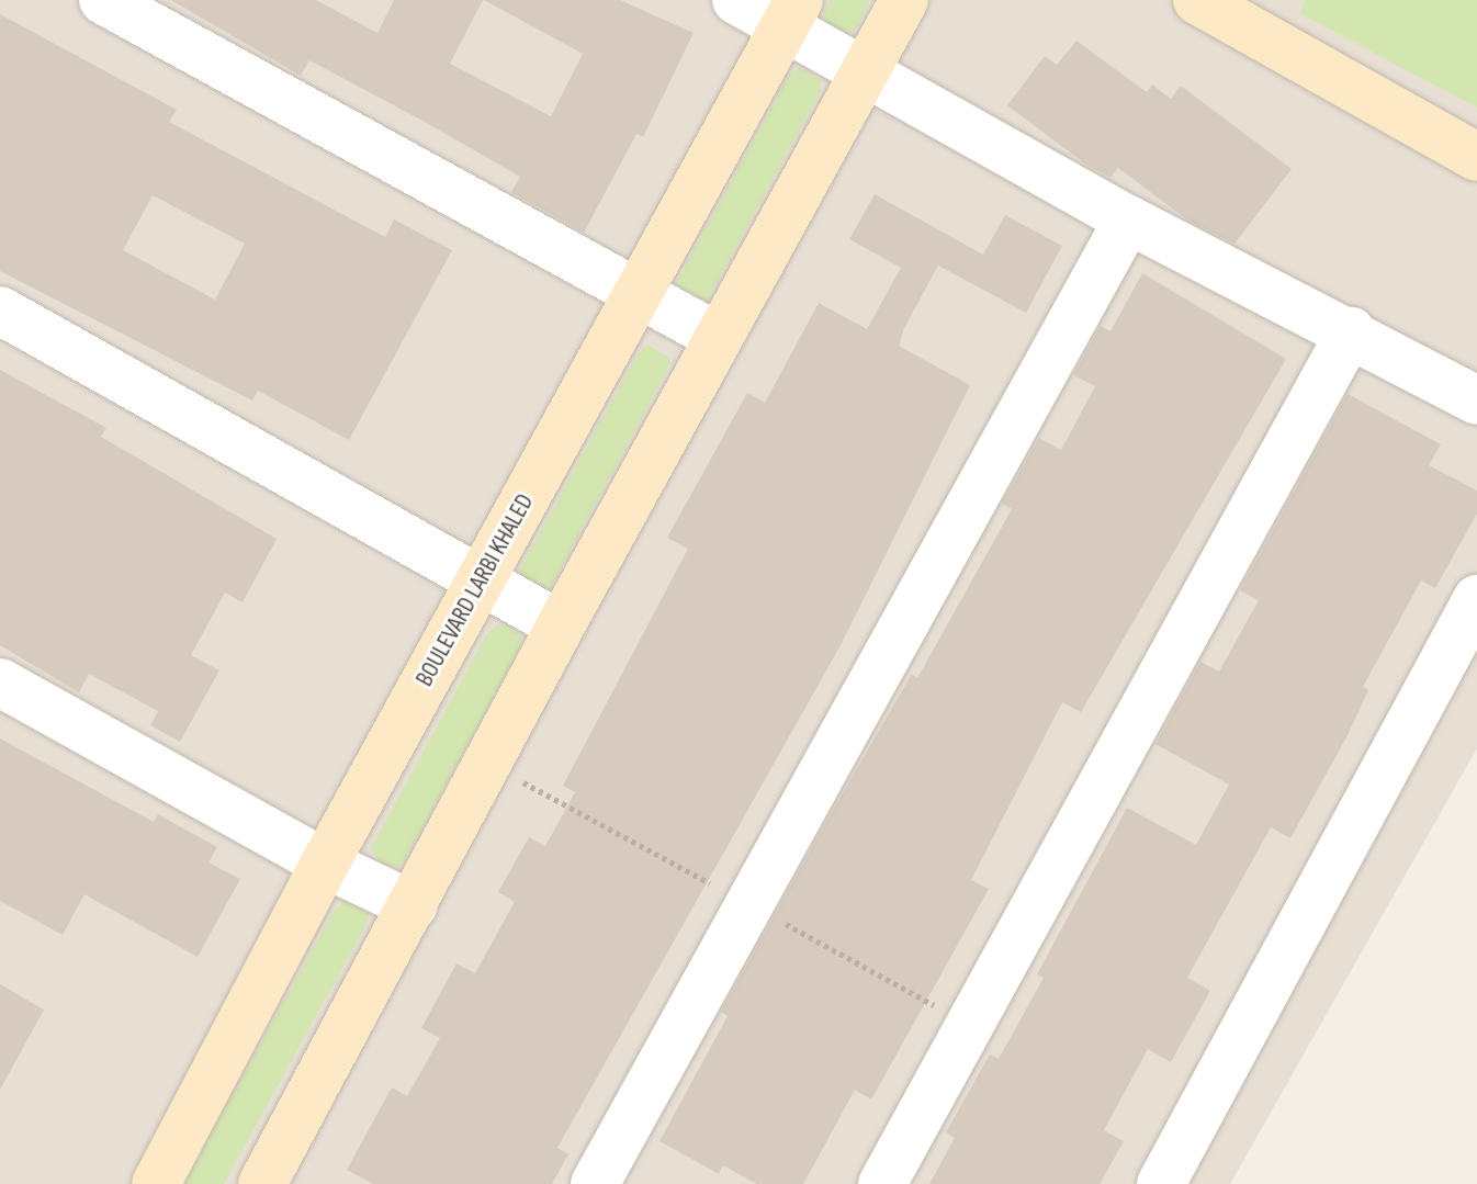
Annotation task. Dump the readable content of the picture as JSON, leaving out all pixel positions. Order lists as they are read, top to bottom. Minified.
{"streets":{"main road":["BOULEVARD LARBI KHALED"]}}
